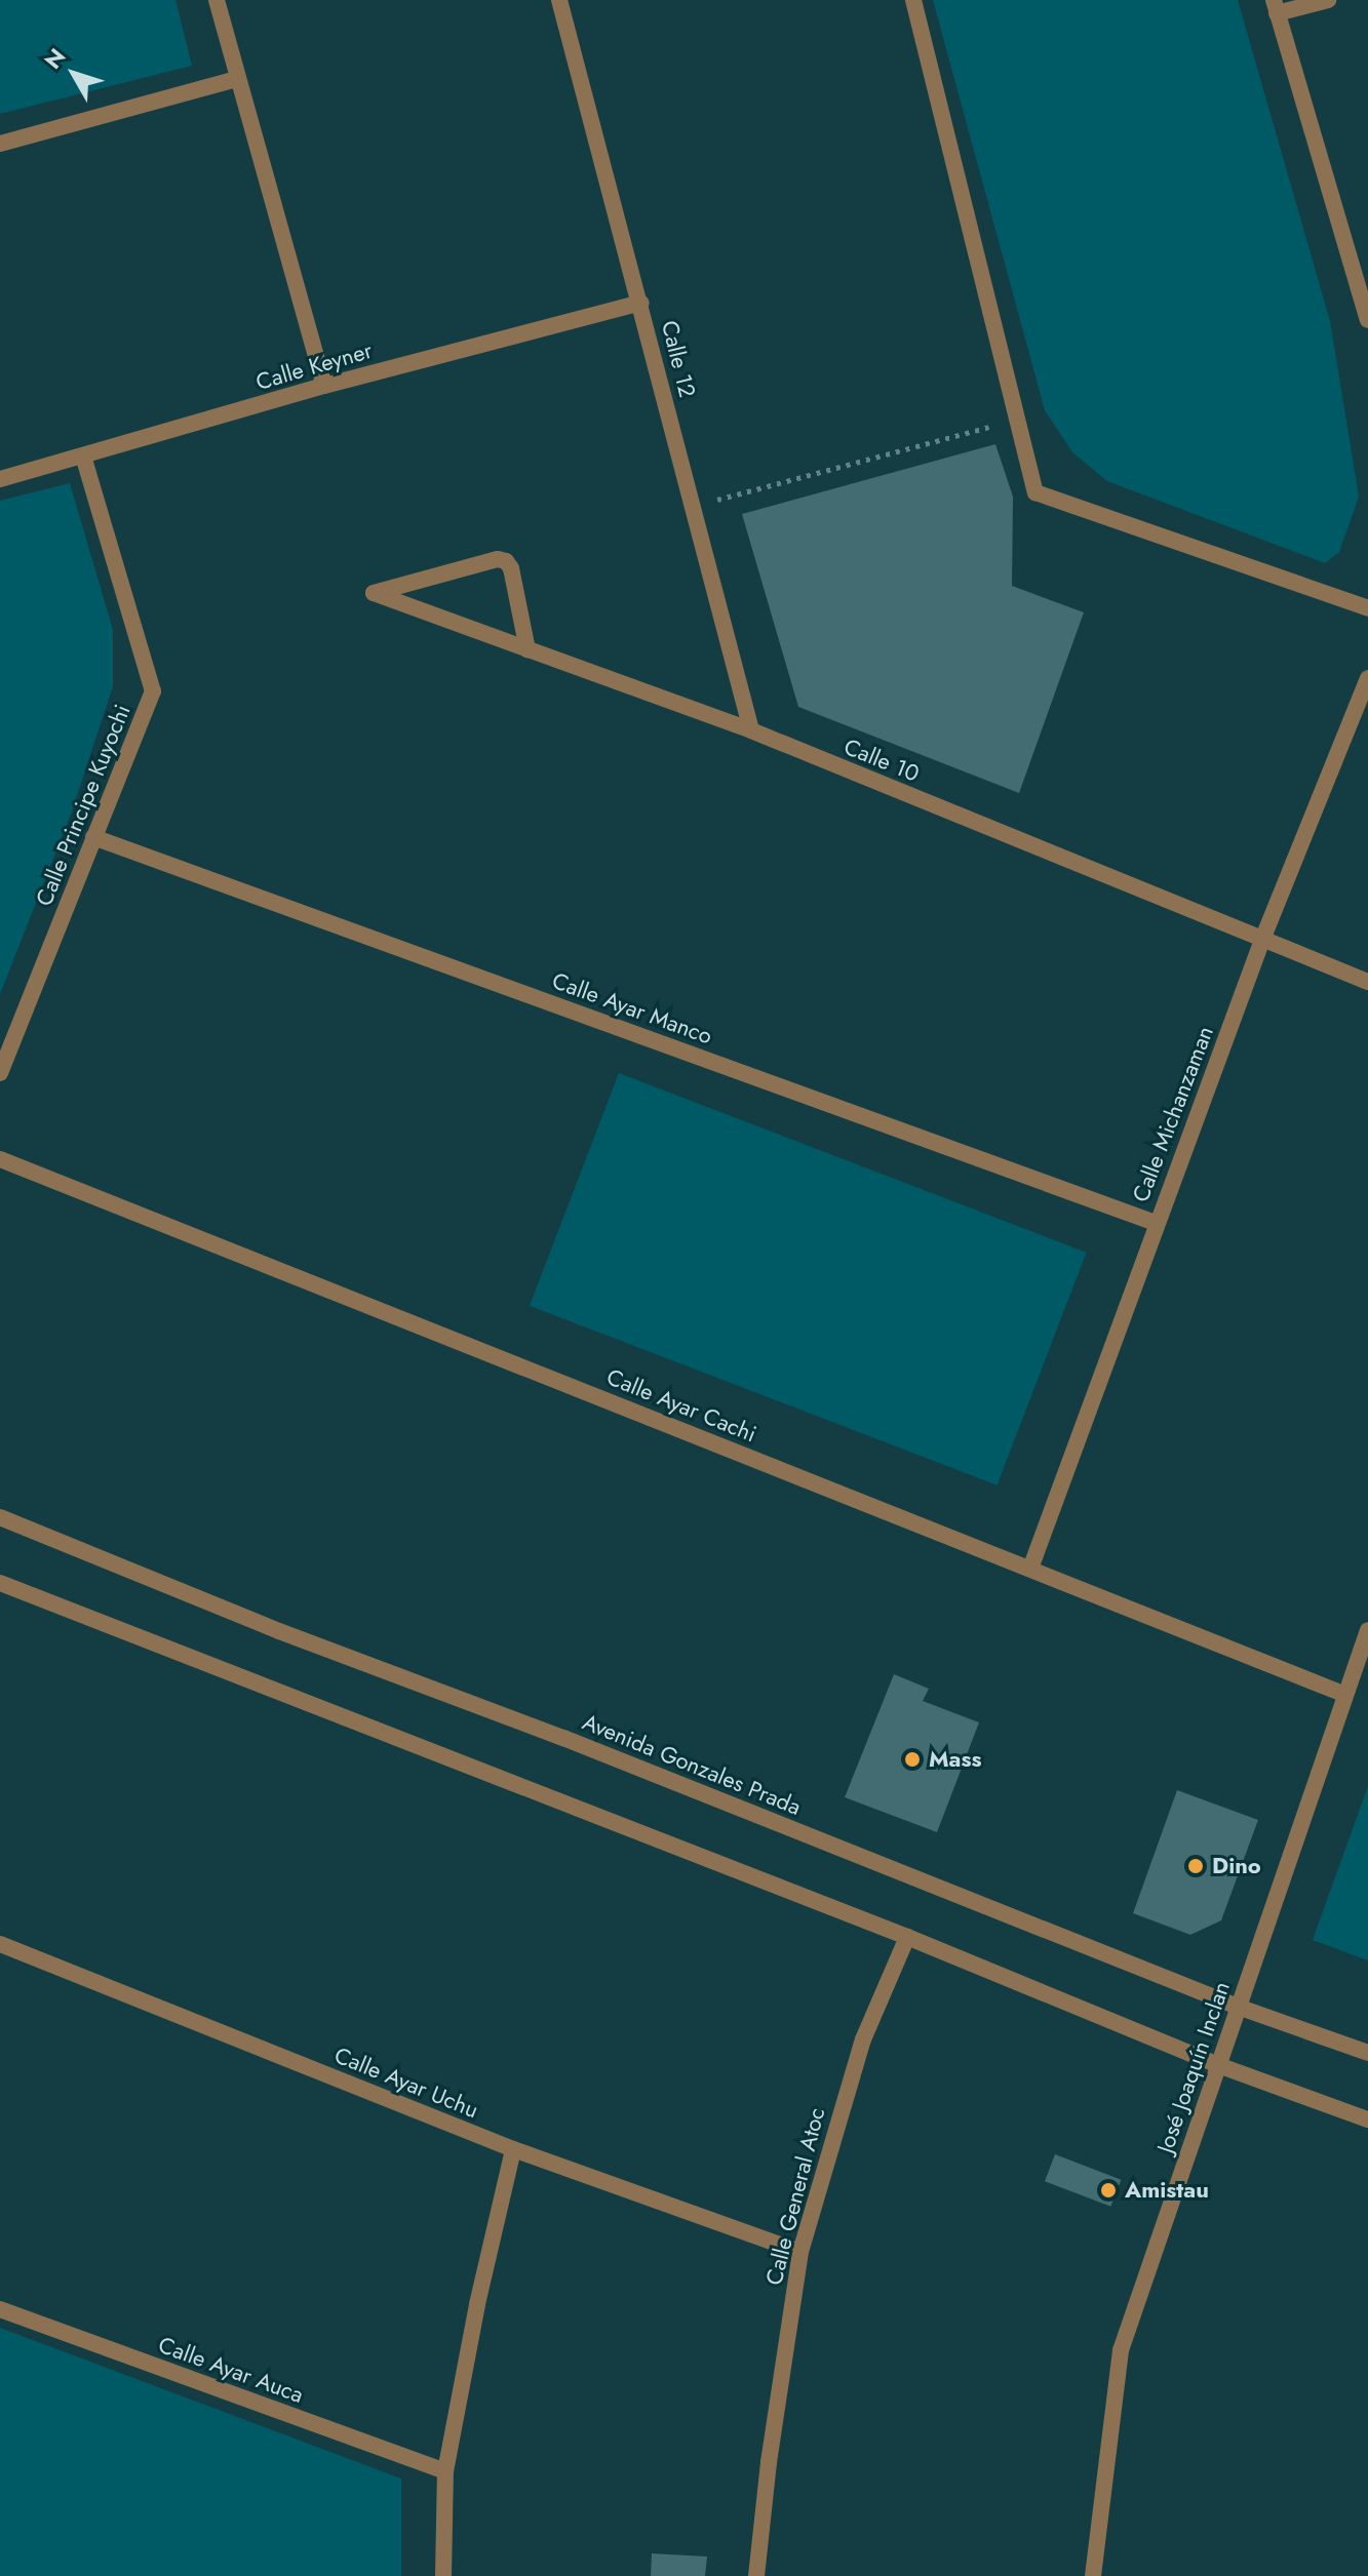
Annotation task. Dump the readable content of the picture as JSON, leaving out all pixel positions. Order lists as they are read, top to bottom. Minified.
{"streets":{"street":["Calle 12","Calle Keyner","Calle 10","Calle Principe Kuyochi","Calle Ayar Manco","Calle Michanzaman","Calle Ayar Cachi","Avenida Gonzales Prada","José Joaquín Inclan","Calle Ayar Uchu","Calle General Atoc","Calle Ayar Auca"]},"crossings":[["Calle 12","Calle Keyner"],["Calle 12","Calle 10"],["Calle Keyner","Calle Principe Kuyochi"],["Calle 10","Calle Michanzaman"],["Calle Principe Kuyochi","Calle Ayar Manco"],["Calle Ayar Manco","Calle Michanzaman"],["Calle Michanzaman","Calle Ayar Cachi"],["Calle Ayar Cachi","José Joaquín Inclan"],["Avenida Gonzales Prada","José Joaquín Inclan"],["Calle Ayar Uchu","Calle General Atoc"]],"places":["Mass","Dino","Amistau"],"north":"top left"}
